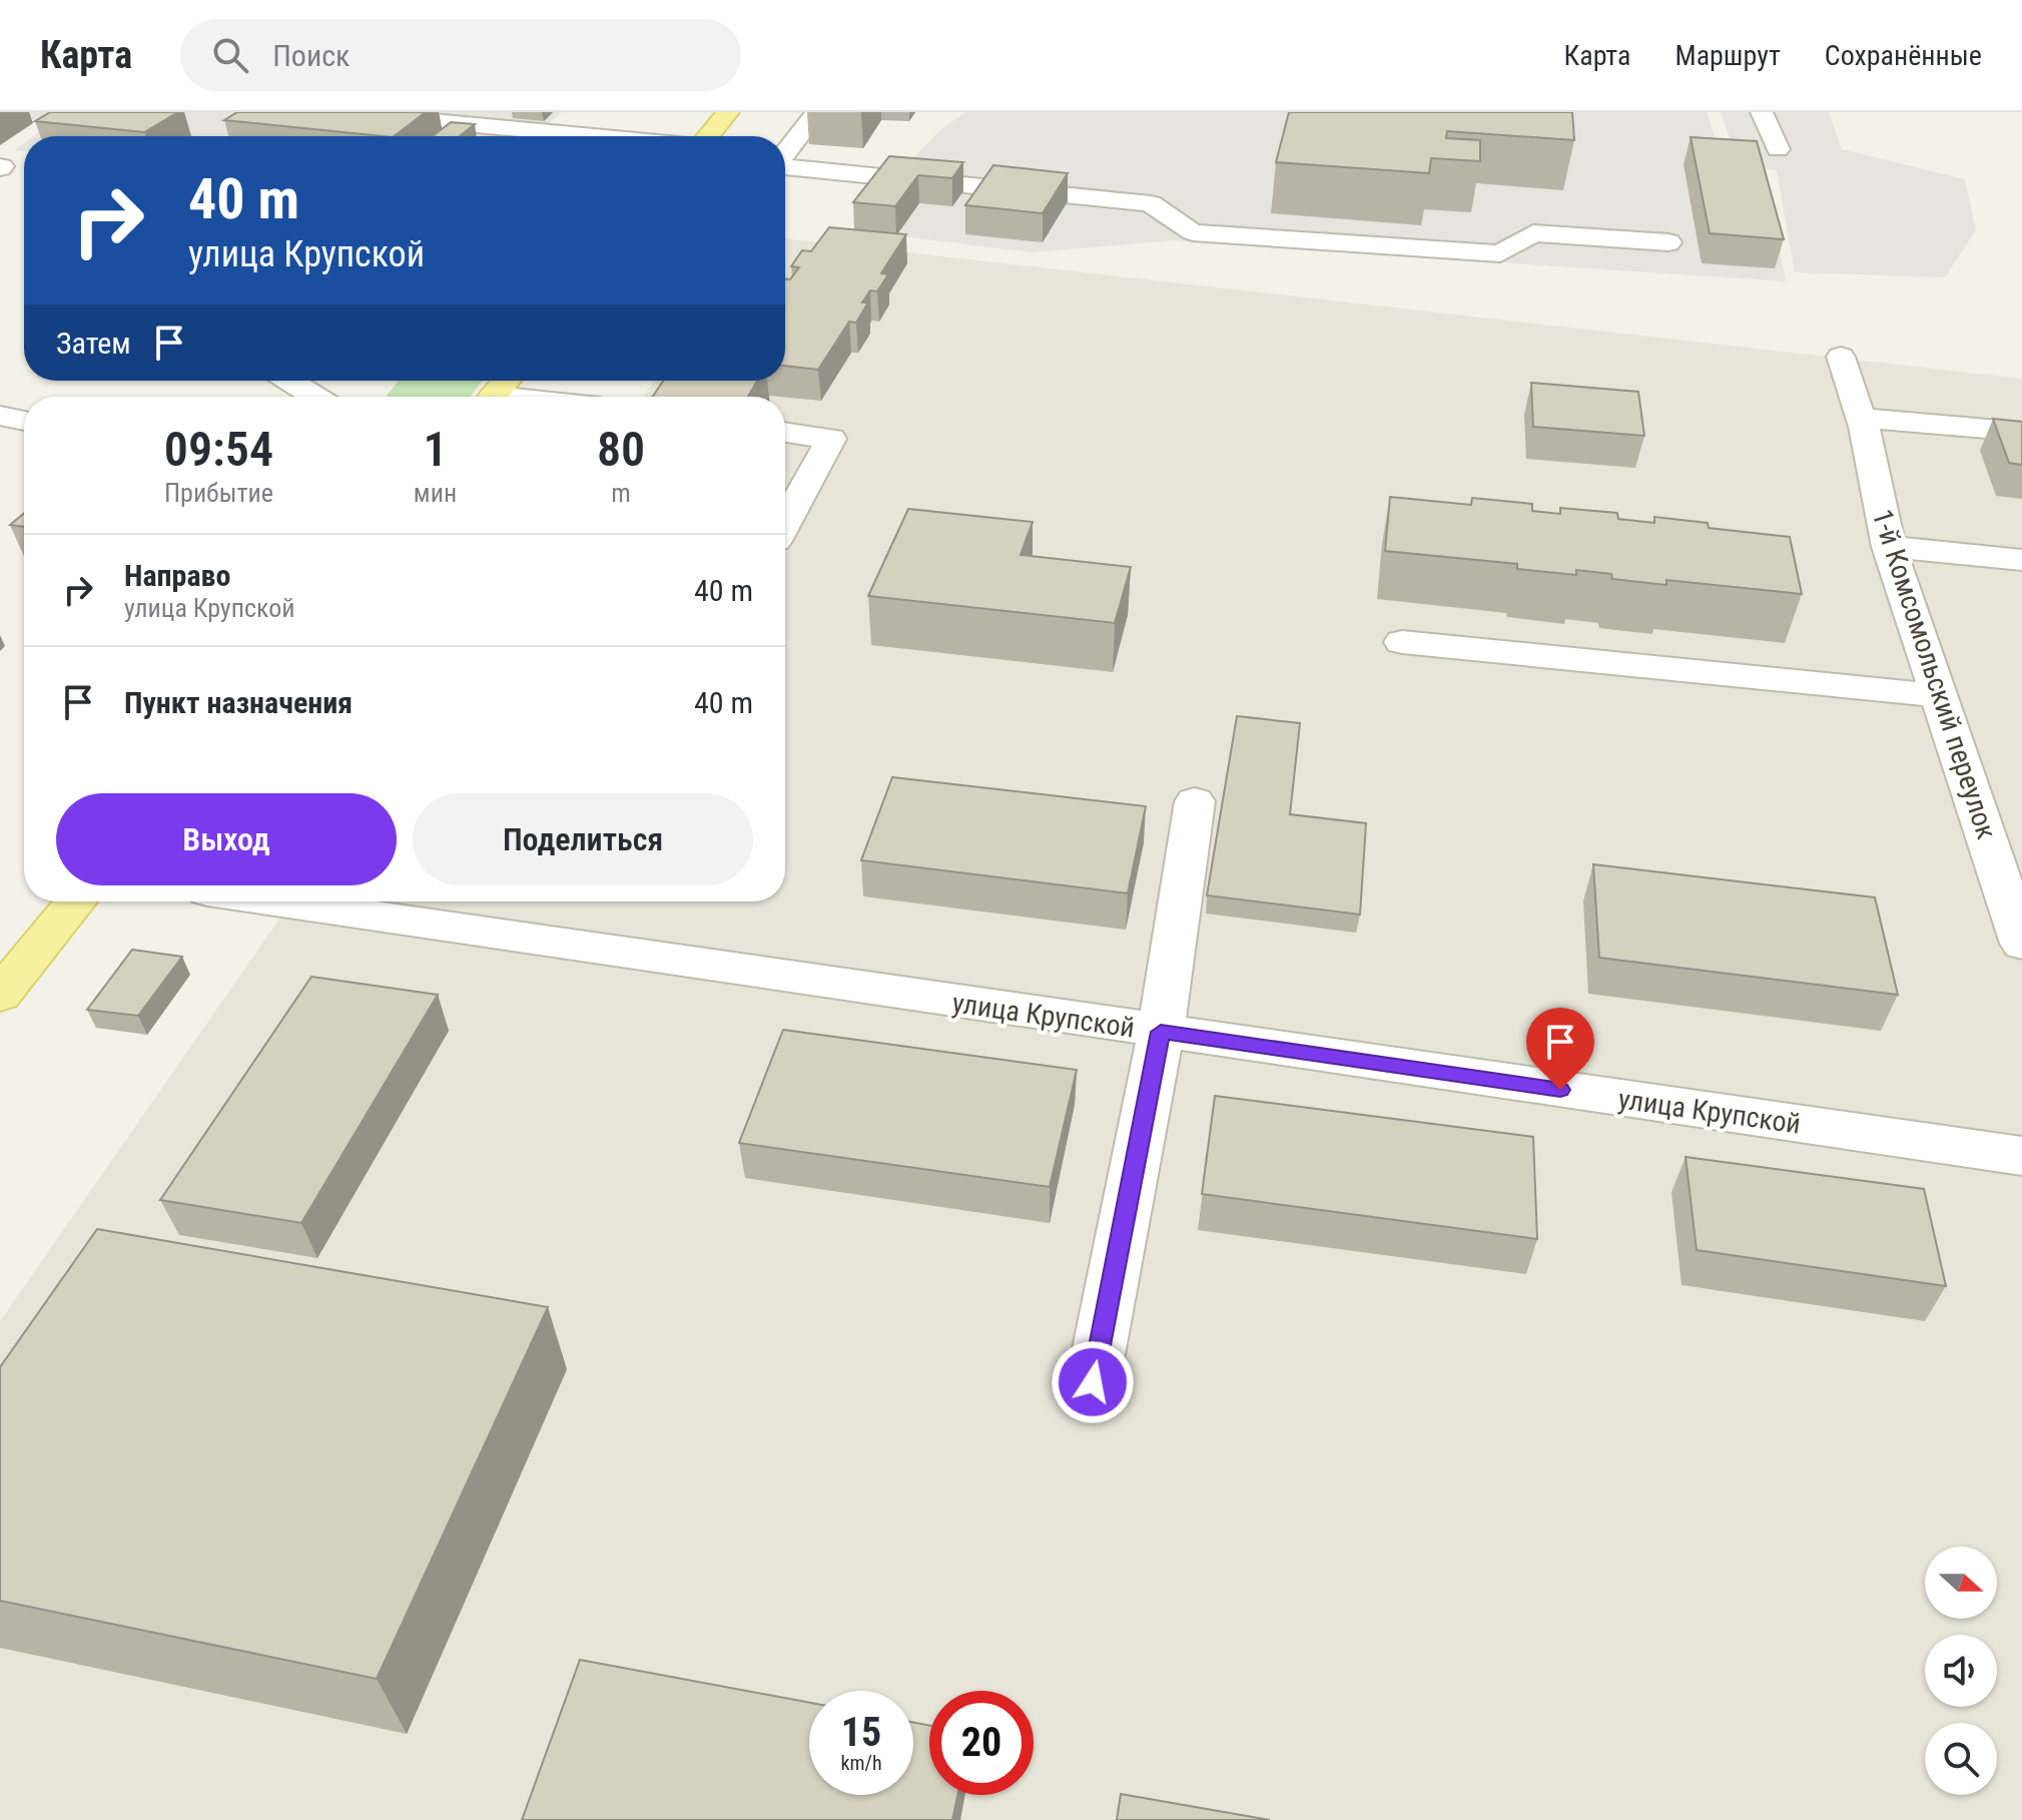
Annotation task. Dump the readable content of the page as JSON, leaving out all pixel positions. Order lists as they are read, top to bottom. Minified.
{"streets":{"street":["1-й Комсомольский переулок","улица Крупской"]},"north":"right","page":{"header":"Карта","search":"Поиск","nav":["Карта","Маршрут","Сохранённые"],"turn":["40 m","улица Крупской"],"then":"Затем","eta":["09:54","Прибытие","1","мин","80","m"],"list":[{"name":"Направо","note":"улица Крупской","value":"40 m"},{"name":"Пункт назначения","value":"40 m"}],"buttons":["Выход","Поделиться"],"speed":"15 km/h","limit":"20"}}
